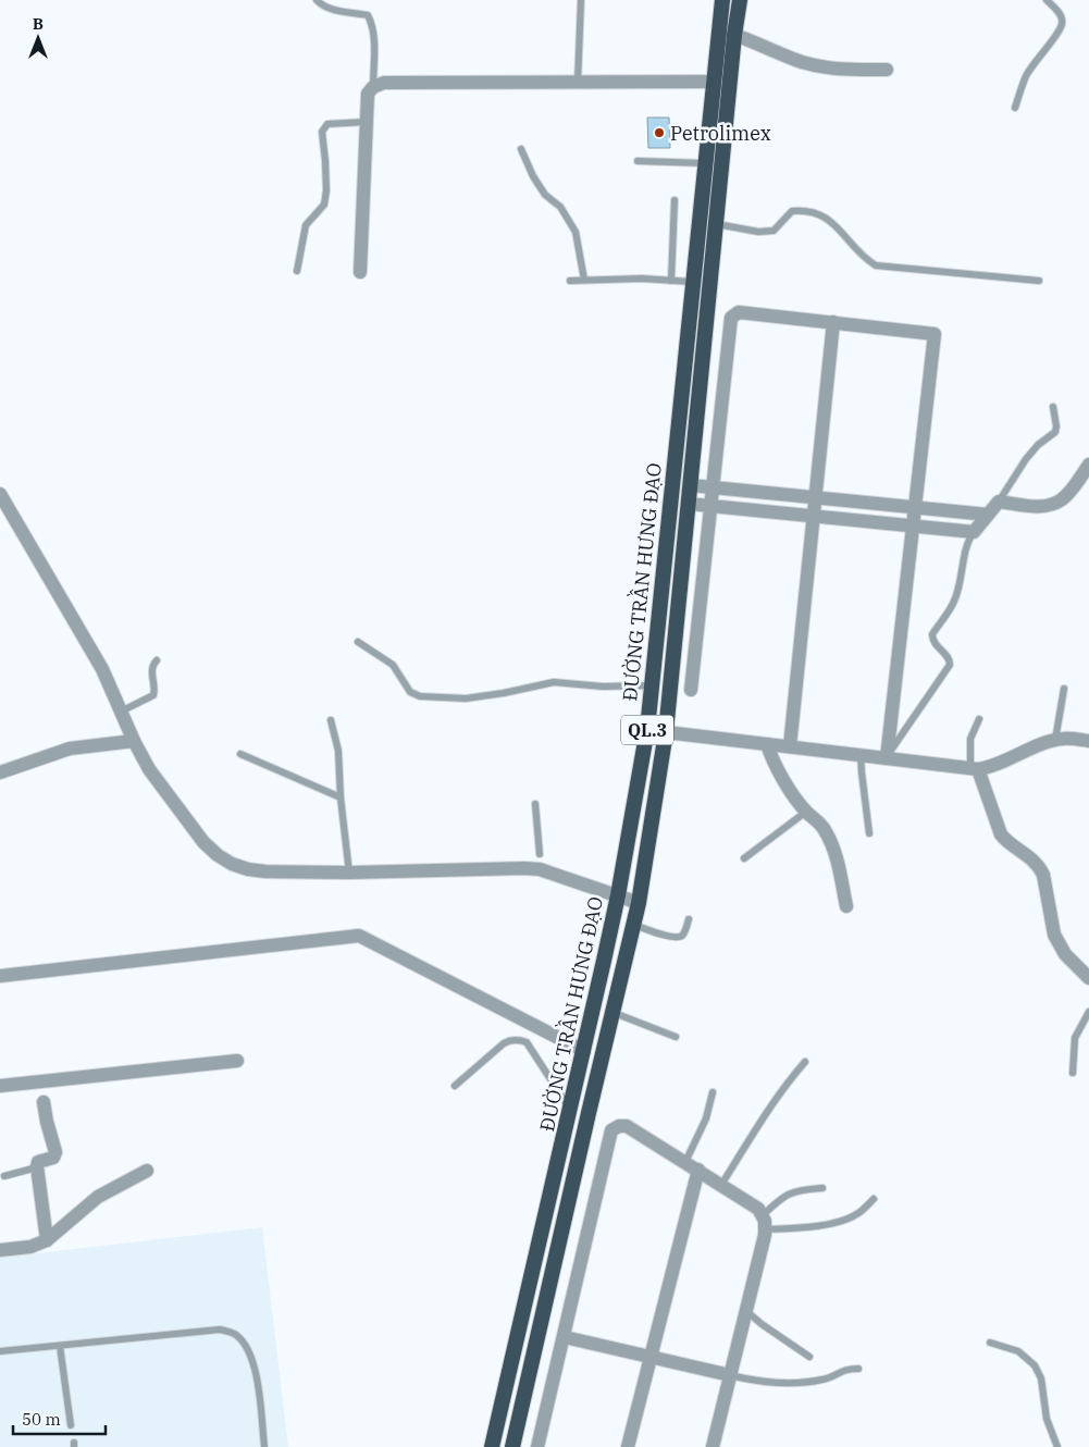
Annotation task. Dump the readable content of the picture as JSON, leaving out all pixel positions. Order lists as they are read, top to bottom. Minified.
{"streets":{"highway":["ĐƯỜNG TRẦN HƯNG ĐẠO","QL.3"]},"places":["Petrolimex"],"scale_bar":"50 m","north":"top"}
